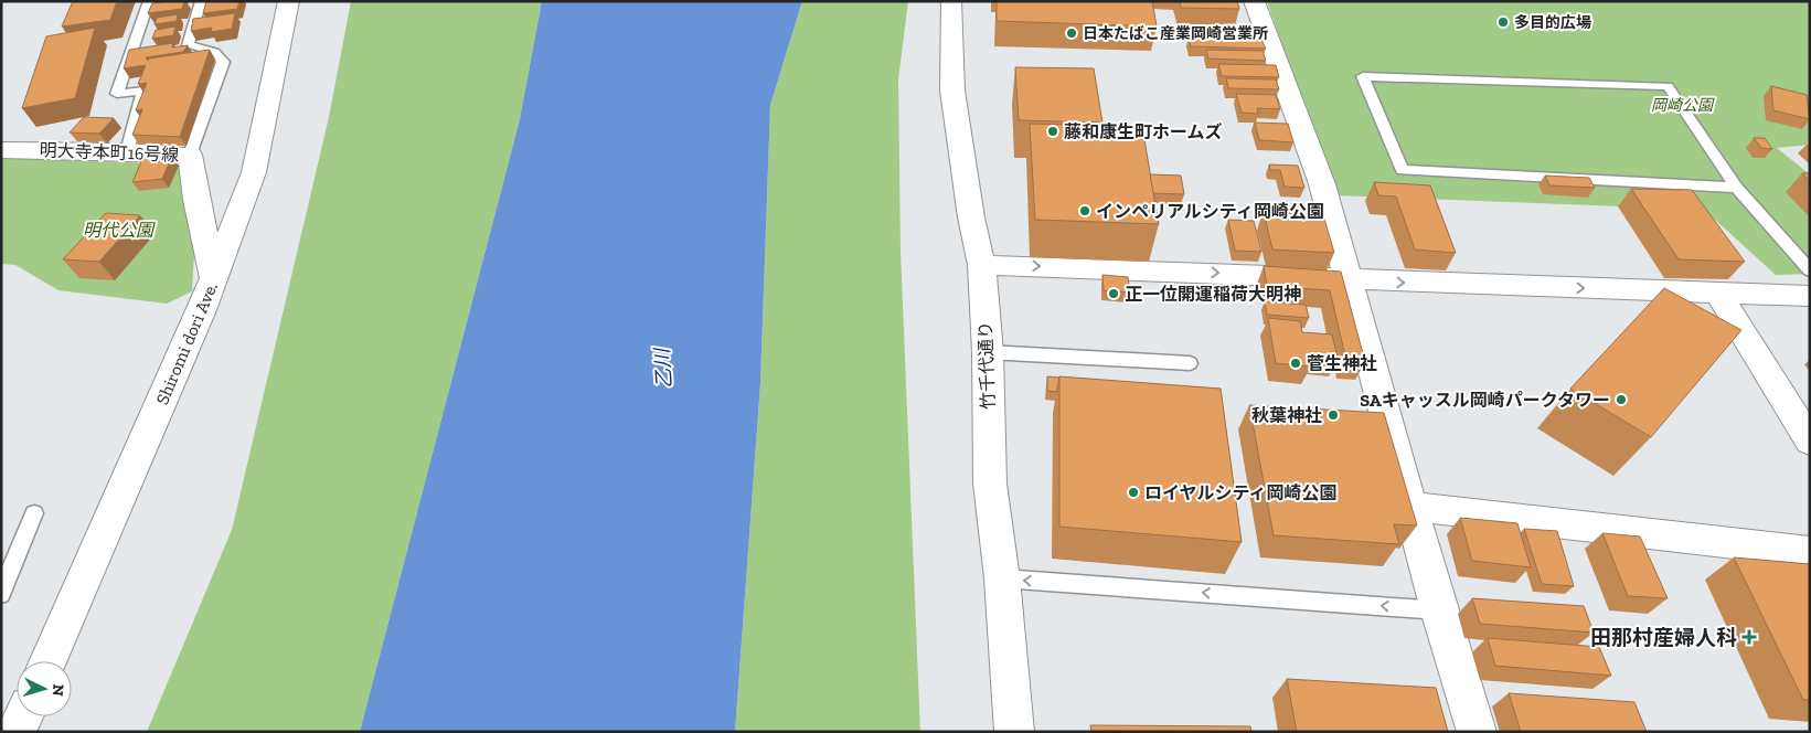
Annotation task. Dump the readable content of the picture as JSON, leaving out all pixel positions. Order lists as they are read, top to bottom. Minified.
{"streets":{"street":["明大寺本町16号線","Shiromi dori Ave.","竹千代通り"]},"crossings":[["明大寺本町16号線","Shiromi dori Ave."]],"water":["乙川"],"parks":["岡崎公園","明代公園"],"places":{"other":["多目的広場","日本たばこ産業岡崎営業所","藤和康生町ホームズ","インペリアルシティ岡崎公園","正一位開運稲荷大明神","菅生神社","SAキャッスル岡崎パークタワー","秋葉神社","ロイヤルシティ岡崎公園"],"health":["田那村産婦人科"]},"north":"right"}
